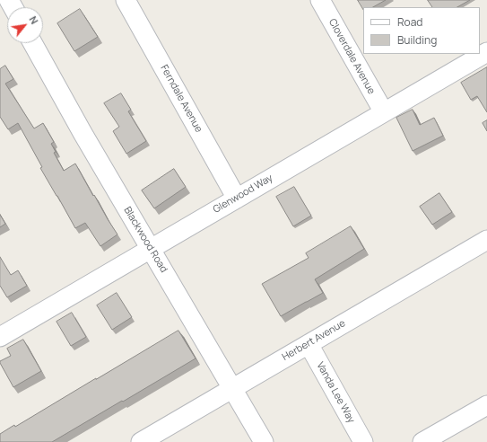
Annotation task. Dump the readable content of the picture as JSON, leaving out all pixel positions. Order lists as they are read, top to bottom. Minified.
{"streets":{"street":["Cloverdale Avenue","Ferndale Avenue","Glenwood Way","Blackwood Road","Herbert Avenue","Vanda Lee Way"]},"crossings":[["Cloverdale Avenue","Glenwood Way"],["Ferndale Avenue","Glenwood Way"],["Glenwood Way","Blackwood Road"],["Blackwood Road","Herbert Avenue"],["Herbert Avenue","Vanda Lee Way"]],"legend":["Road","Building"],"north":"top right"}
